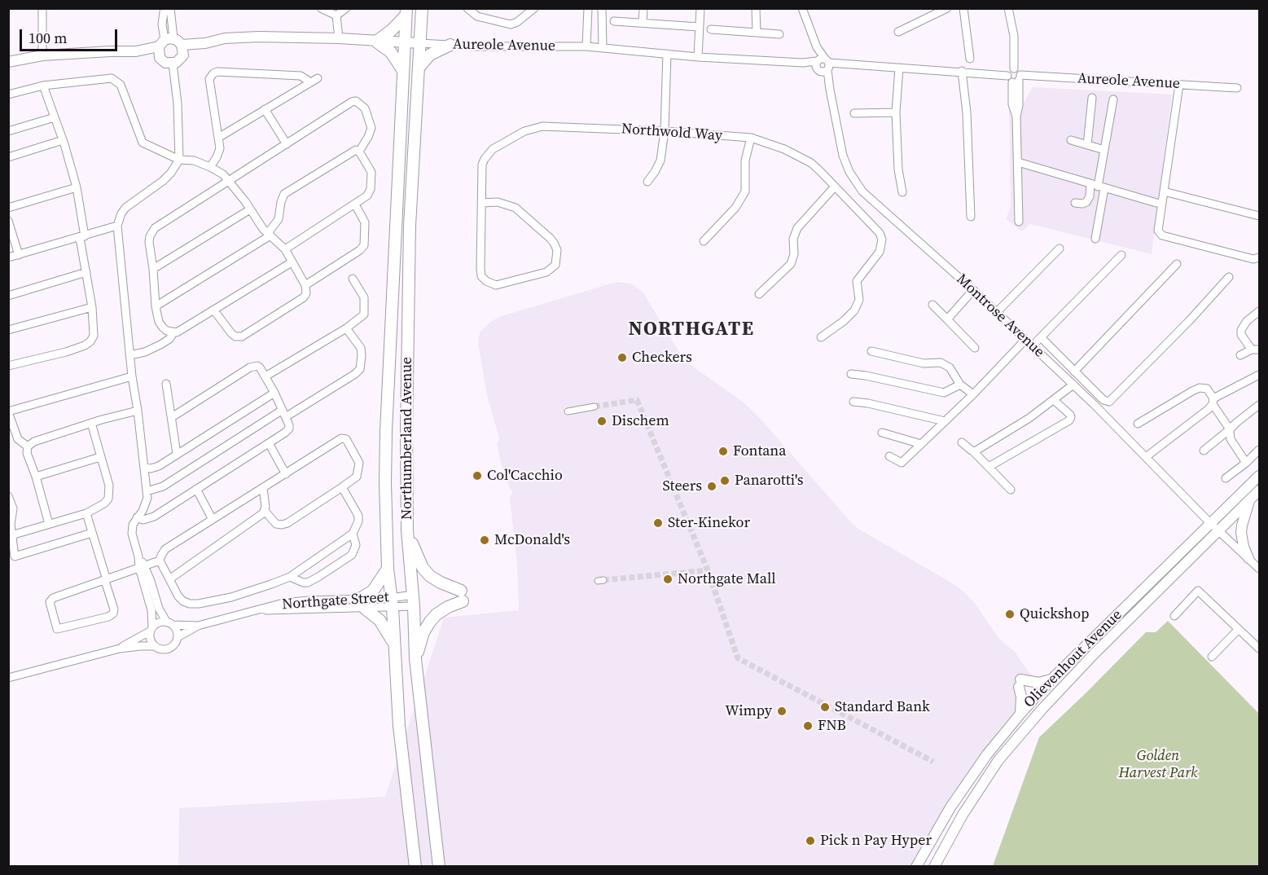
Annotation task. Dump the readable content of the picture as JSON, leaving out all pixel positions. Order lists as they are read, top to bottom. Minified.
{"streets":{"main road":["Northumberland Avenue"],"street":["Aureole Avenue","Northwold Way","Montrose Avenue","Northgate Street","Olievenhout Avenue"]},"crossings":[["Aureole Avenue","Montrose Avenue"],["Aureole Avenue","Northumberland Avenue"],["Montrose Avenue","Olievenhout Avenue"],["Northumberland Avenue","Northgate Street"]],"districts":["NORTHGATE"],"parks":["Golden Harvest Park"],"places":["Checkers","Dischem","Fontana","Col'Cacchio","Panarotti's","Steers","Ster-Kinekor","McDonald's","Northgate Mall","Quickshop","Standard Bank","Wimpy","FNB","Pick n Pay Hyper"],"scale_bar":"100 m"}
